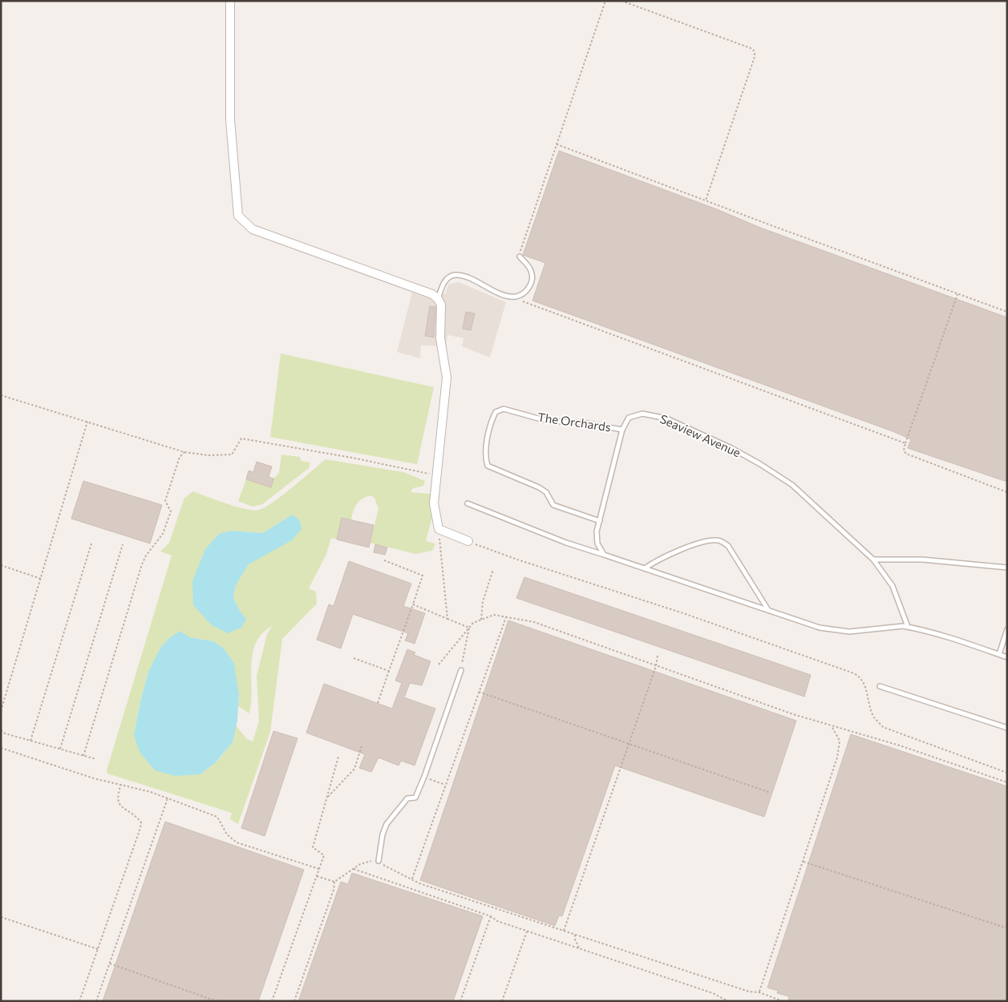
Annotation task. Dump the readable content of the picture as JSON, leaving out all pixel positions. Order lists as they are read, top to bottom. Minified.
{"streets":{"lane":["The Orchards","Seaview Avenue"]},"crossings":[["The Orchards","Seaview Avenue"]]}
